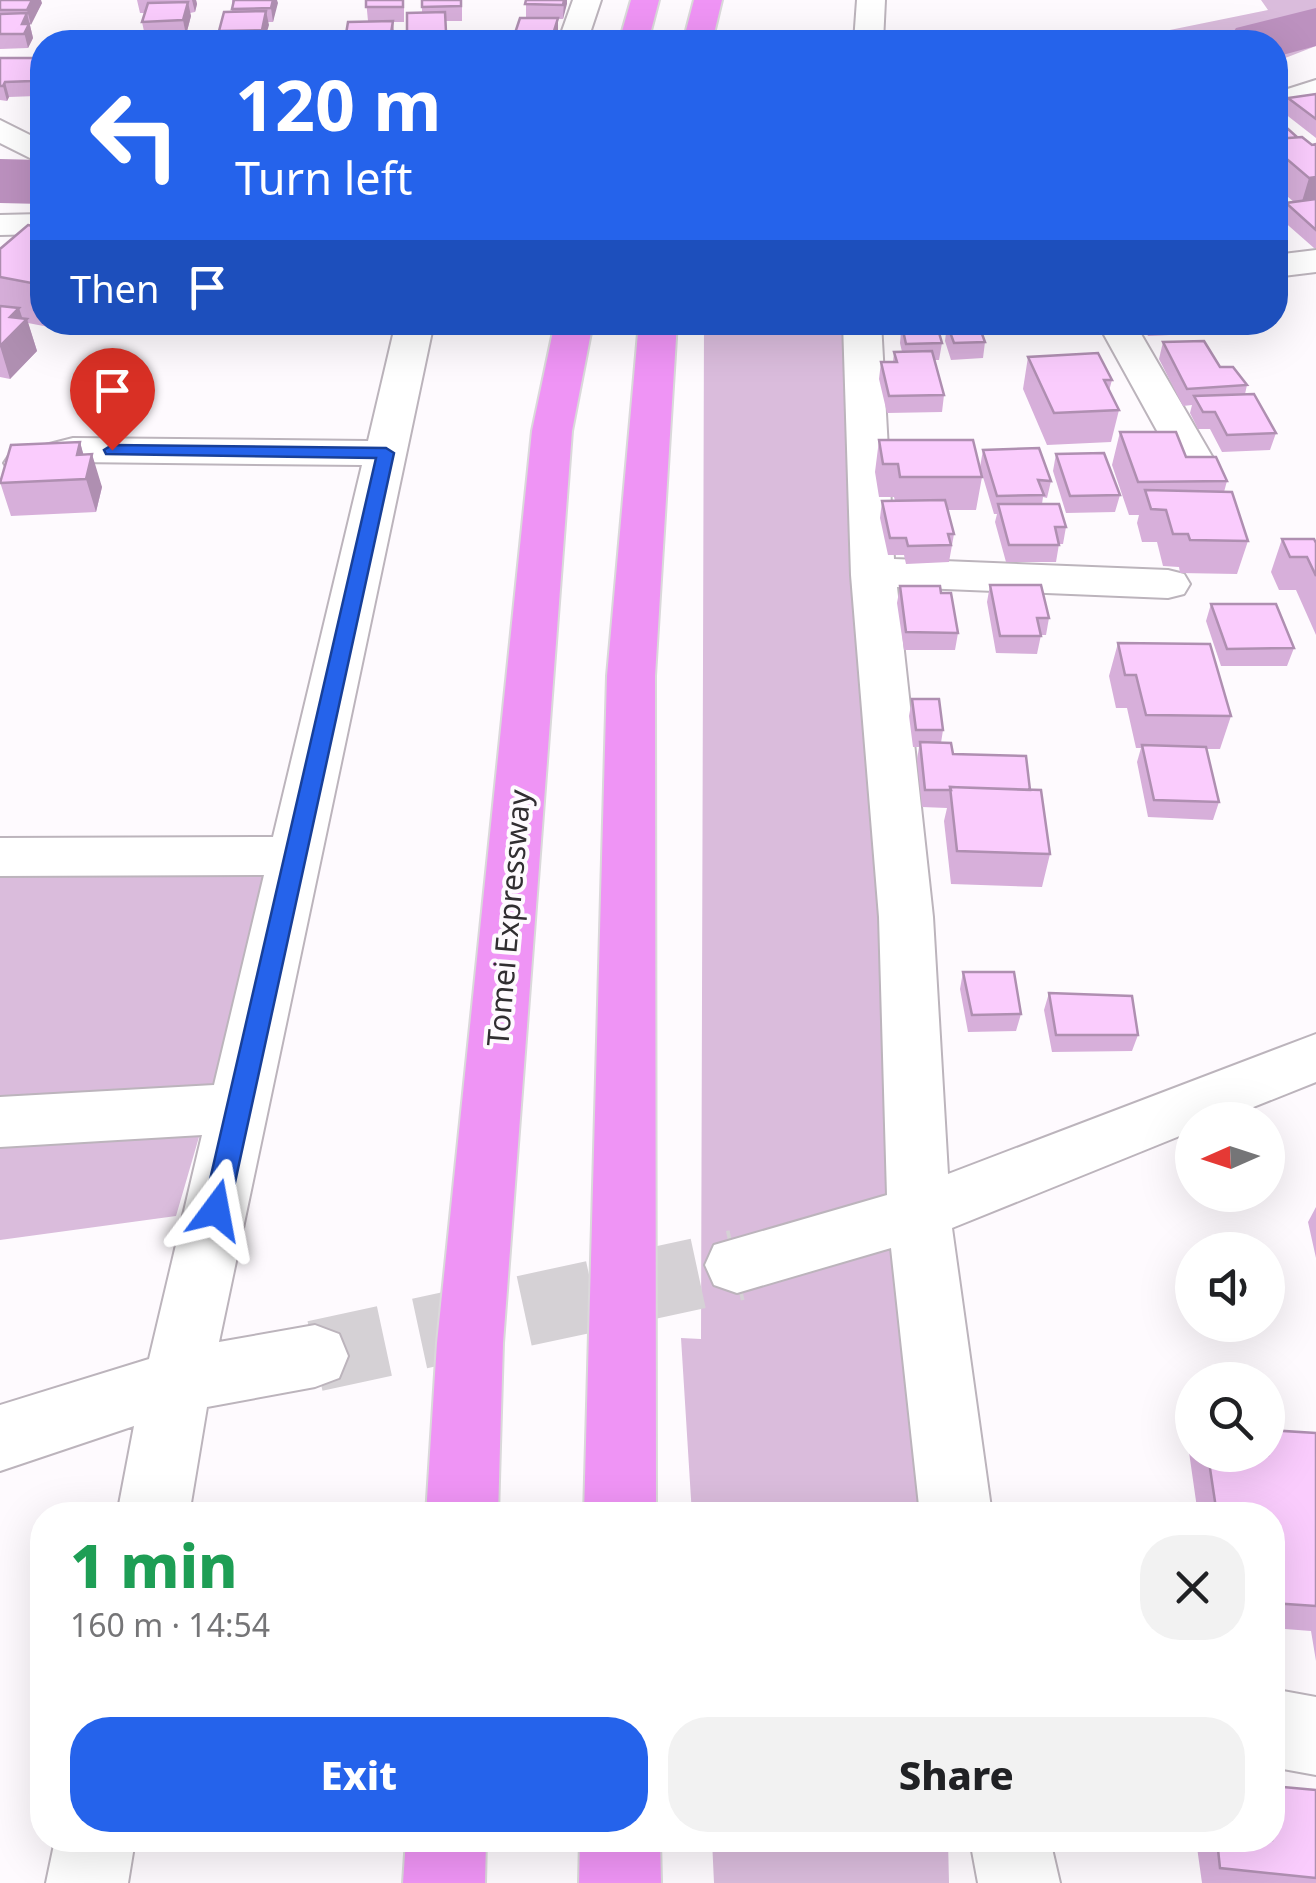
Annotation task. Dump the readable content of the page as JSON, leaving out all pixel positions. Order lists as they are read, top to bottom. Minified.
{"streets":{"highway":["Tomei Expressway"]},"north":"left","page":{"turn":["120 m","Turn left"],"then":"Then","heading":["1 min","160 m · 14:54"],"buttons":["Exit","Share"]}}
